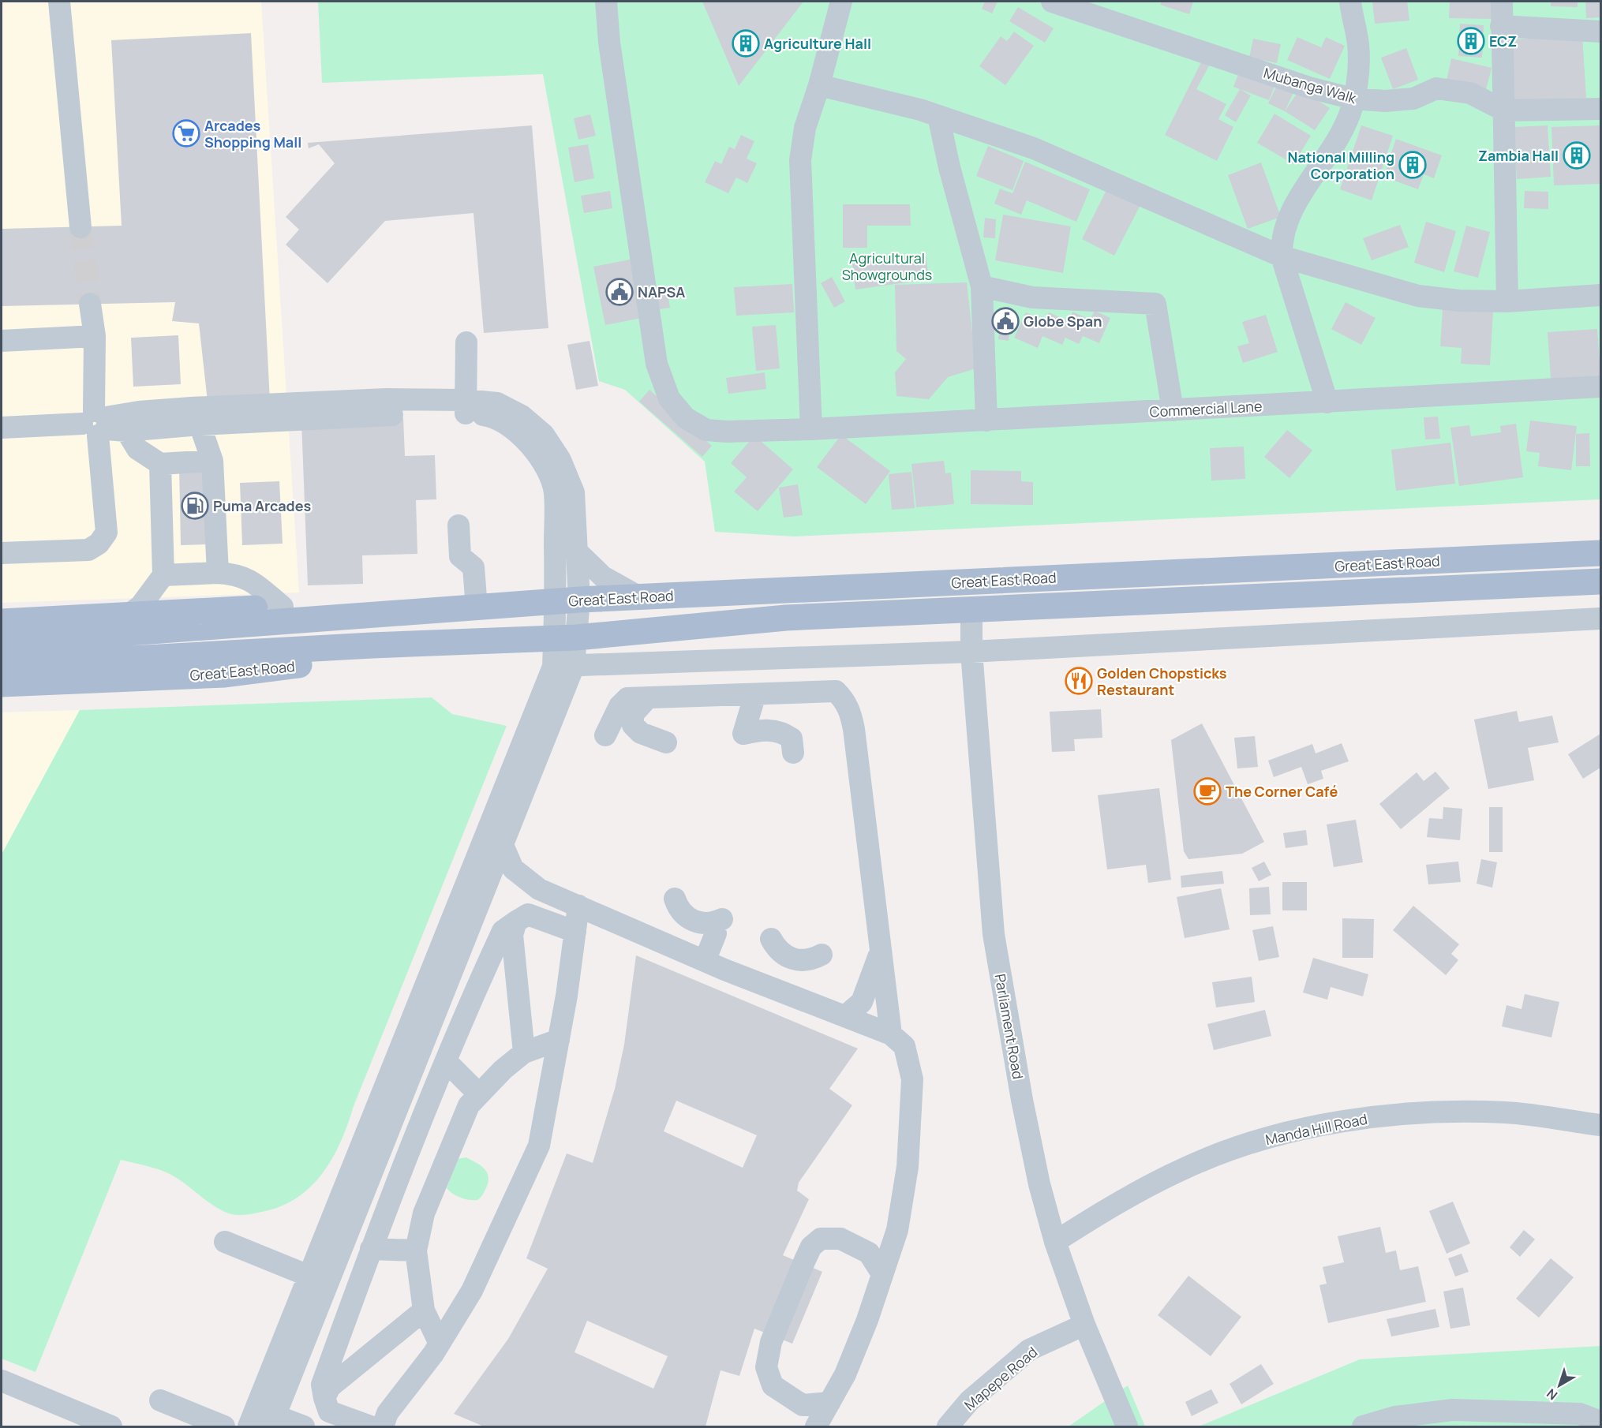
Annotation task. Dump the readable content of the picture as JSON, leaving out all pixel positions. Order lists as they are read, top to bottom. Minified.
{"streets":{"main road":["Great East Road"],"street":["Mubanga Walk","Commercial Lane","Parliament Road","Manda Hill Road","Mapepe Road"]},"crossings":[["Great East Road","Parliament Road"],["Parliament Road","Manda Hill Road"],["Parliament Road","Mapepe Road"]],"parks":["Agricultural Showgrounds"],"places":{"building":["ECZ","Agriculture Hall","Zambia Hall","National Milling Corporation"],"supermarket":["Arcades Shopping Mall"],"public building":["NAPSA","Globe Span"],"fuel station":["Puma Arcades"],"restaurant":["Golden Chopsticks Restaurant"],"cafe":["The Corner Café"]},"north":"bottom left"}
